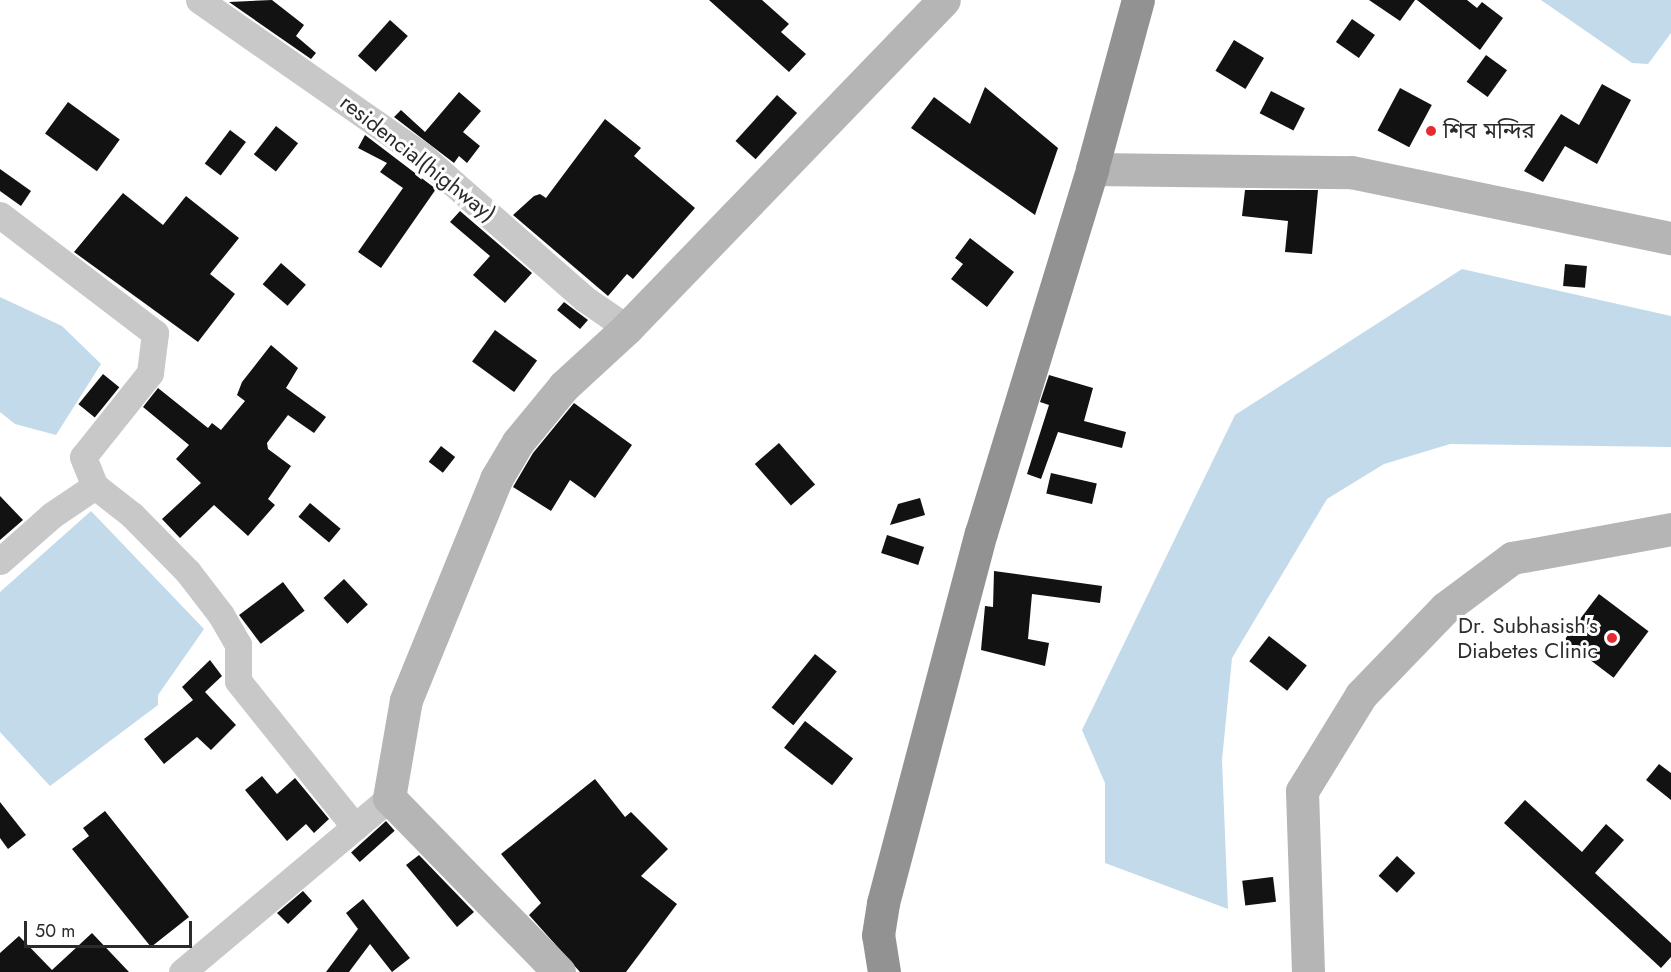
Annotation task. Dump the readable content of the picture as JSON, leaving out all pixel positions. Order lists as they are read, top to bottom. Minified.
{"streets":{"street":["residencial(highway)"]},"places":["শিব মন্দির","Dr. Subhasish's Diabetes Clinic"],"scale_bar":"50 m"}
